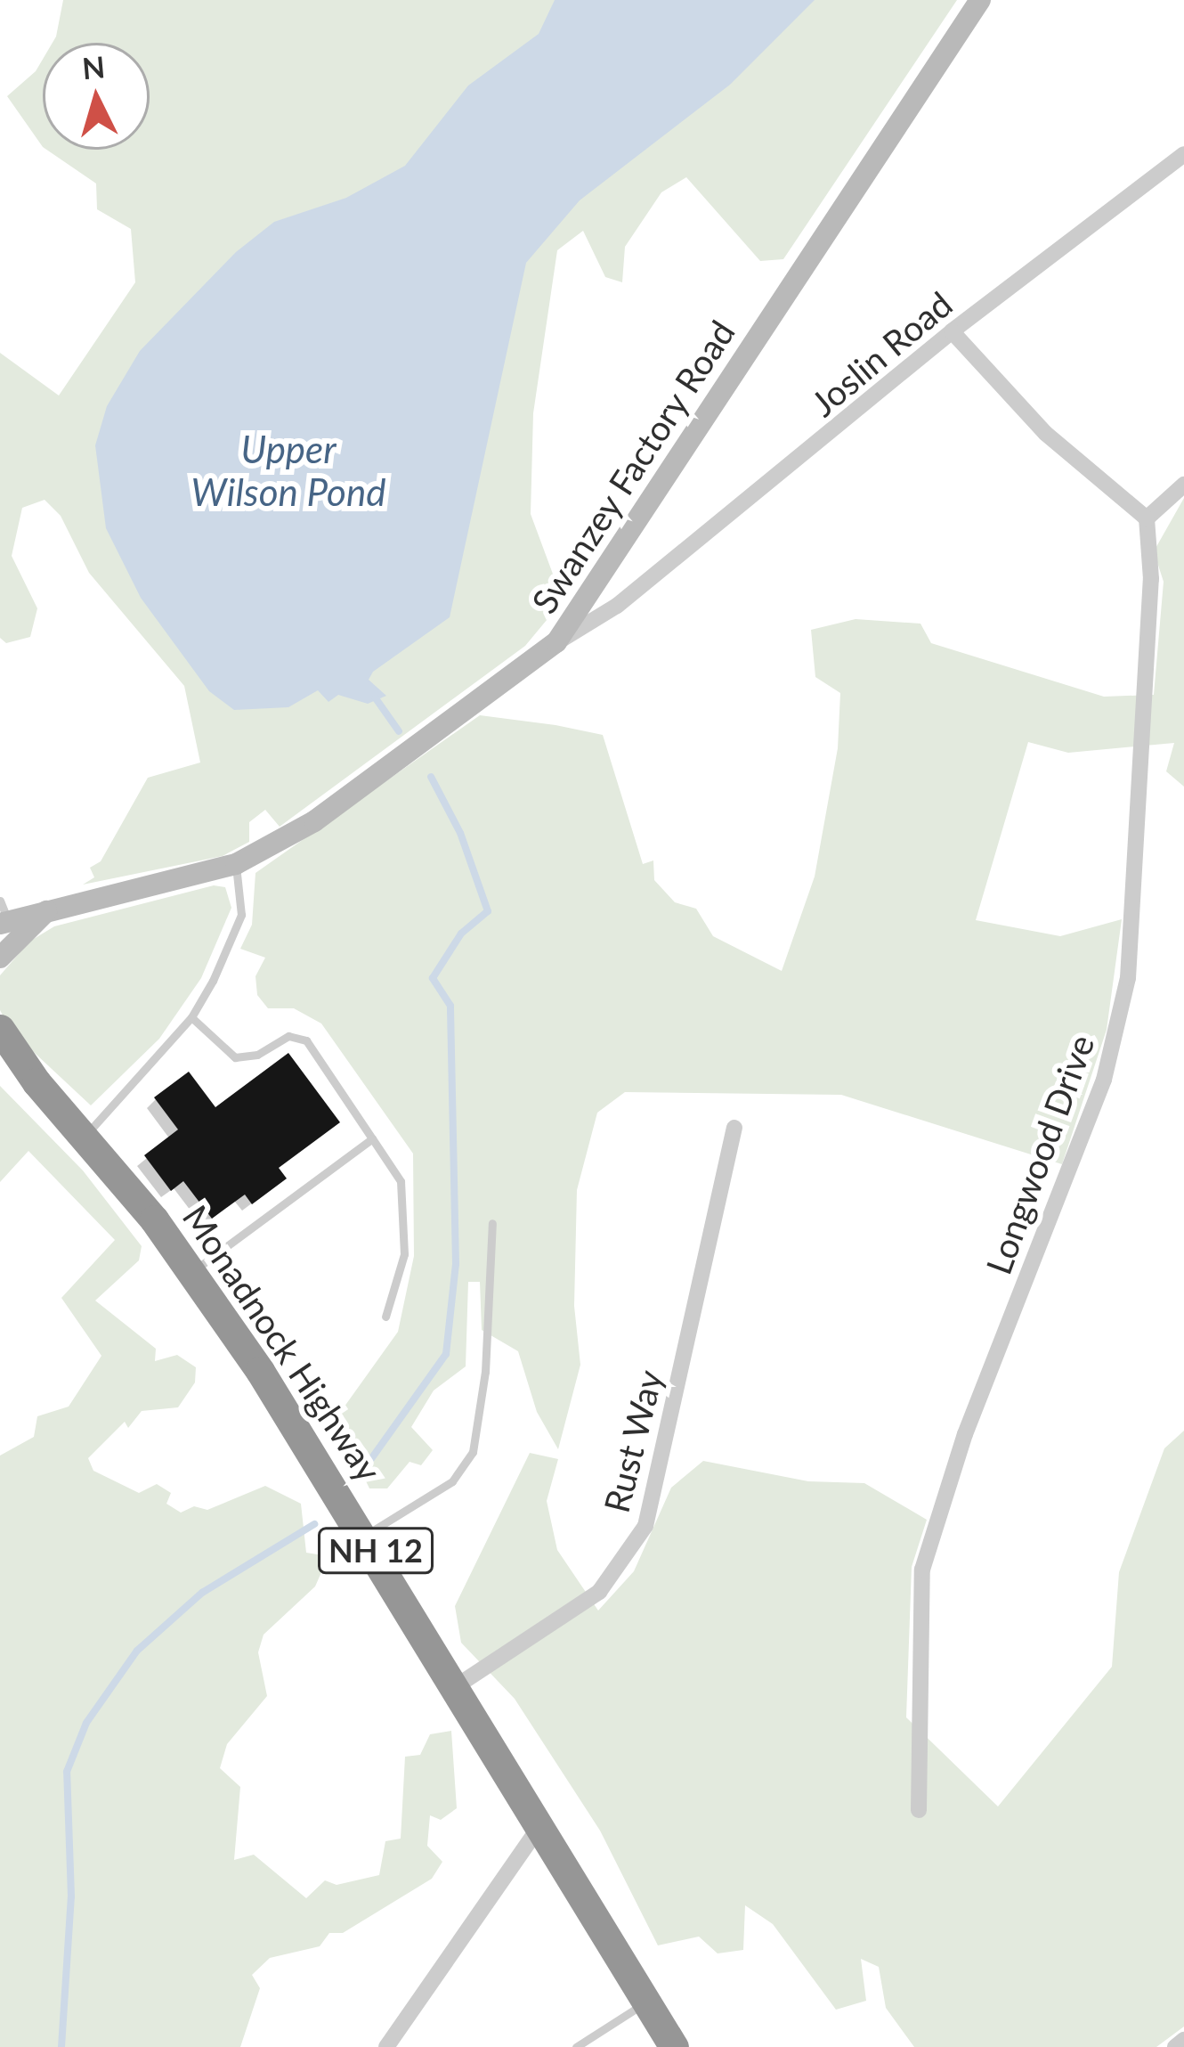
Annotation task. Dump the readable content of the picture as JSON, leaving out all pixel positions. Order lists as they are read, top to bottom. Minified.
{"streets":{"highway":["Monadnock Highway","NH 12"],"street":["Joslin Road","Swanzey Factory Road","Longwood Drive","Rust Way"]},"crossings":[["Joslin Road","Swanzey Factory Road"],["Monadnock Highway","Rust Way"]],"water":["Upper Wilson Pond"],"north":"top"}
